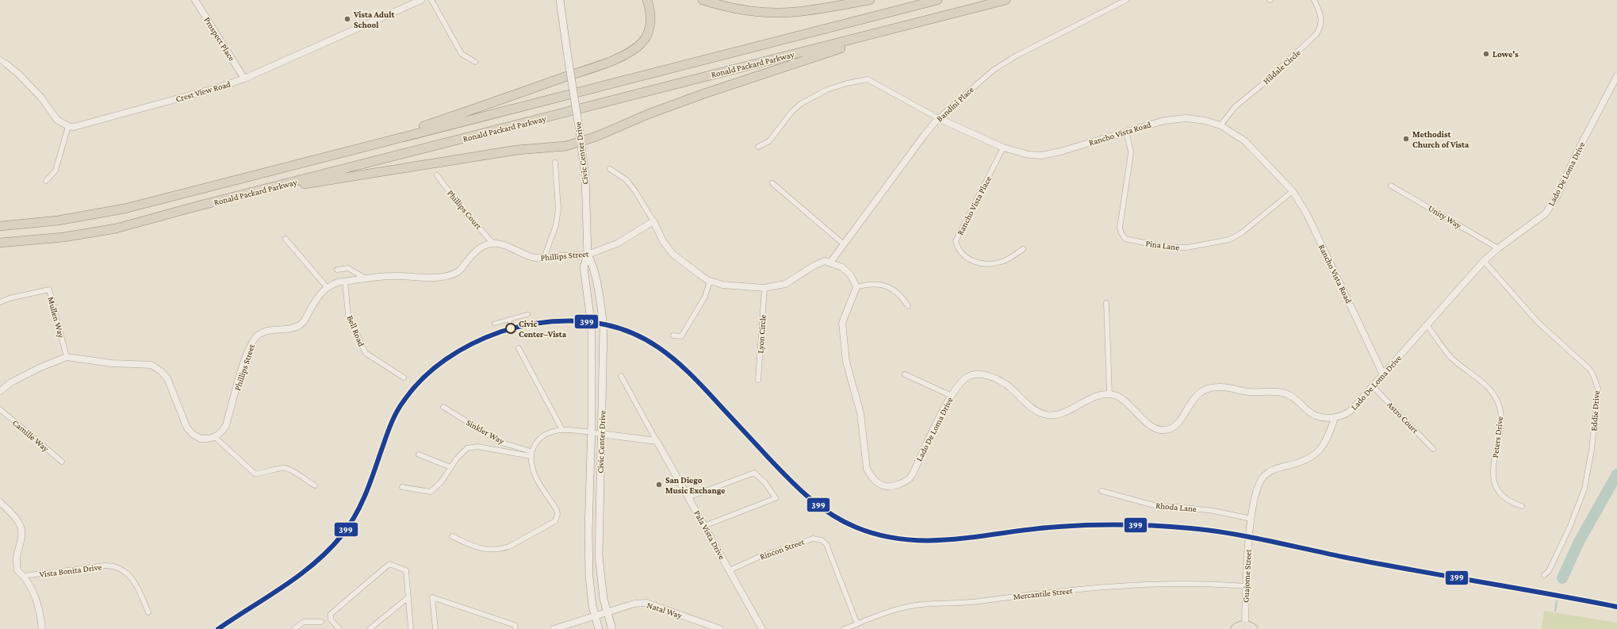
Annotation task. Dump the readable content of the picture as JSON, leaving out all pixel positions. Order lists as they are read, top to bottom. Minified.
{"streets":{"highway":["Ronald Packard Parkway"],"main road":["Civic Center Drive"],"street":["Prospect Place","Hildale Circle","Crest View Road","Bandini Place","Rancho Vista Road","Lado De Loma Drive","Rancho Vista Place","Phillips Court","Unity Way","Pina Lane","Phillips Street","Mullen Way","Bell Road","Lyon Circle","Eddie Drive","Astro Court","Sinkler Way","Camille Way","Peters Drive","Rhoda Lane","Pala Vista Drive","Rincon Street","Vista Bonita Drive","Guajome Street","Mercantile Street","Natal Way"]},"crossings":[["Prospect Place","Crest View Road"],["Hildale Circle","Rancho Vista Road"],["Bandini Place","Rancho Vista Road"],["Rancho Vista Road","Lado De Loma Drive"],["Rancho Vista Road","Rancho Vista Place"],["Rancho Vista Road","Pina Lane"],["Civic Center Drive","Phillips Street"],["Civic Center Drive","Natal Way"],["Lado De Loma Drive","Unity Way"],["Lado De Loma Drive","Eddie Drive"],["Lado De Loma Drive","Astro Court"],["Lado De Loma Drive","Peters Drive"],["Lado De Loma Drive","Guajome Street"],["Phillips Court","Phillips Street"],["Rhoda Lane","Guajome Street"],["Pala Vista Drive","Rincon Street"],["Rincon Street","Mercantile Street"],["Guajome Street","Mercantile Street"]],"places":["Vista Adult School","Lowe's","Methodist Church of Vista","Civic Center–Vista","San Diego Music Exchange"],"lines":["transit line 399"]}
